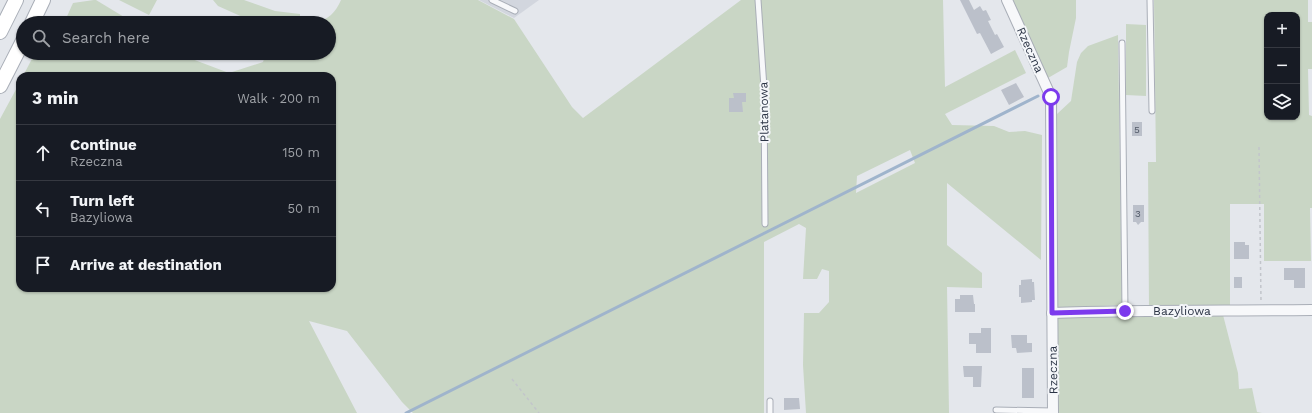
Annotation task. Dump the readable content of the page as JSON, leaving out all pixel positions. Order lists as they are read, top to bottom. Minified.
{"streets":{"street":["Rzeczna","Bazyliowa"],"lane":["Platanowa"]},"crossings":[["Rzeczna","Bazyliowa"]],"house_numbers":["5","3"],"page":{"map_buttons":["+","−"],"search":"Search here","heading":["3 min","Walk · 200 m"],"list":[["Continue","Rzeczna","150 m"],["Turn left","Bazyliowa","50 m"],"Arrive at destination"]}}
